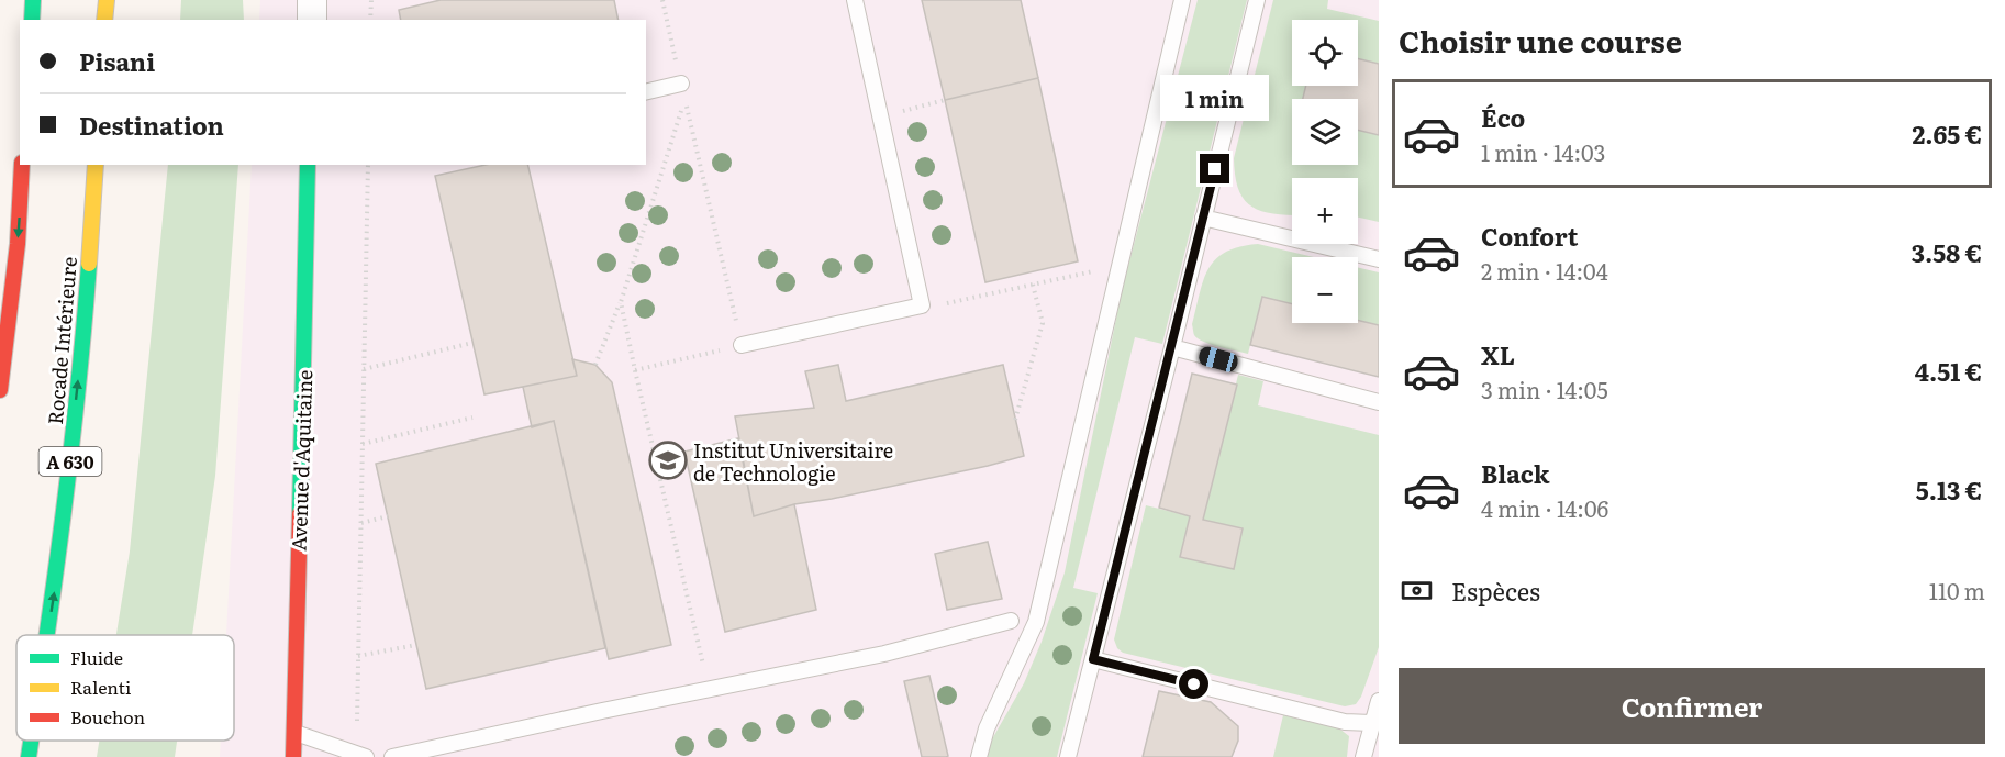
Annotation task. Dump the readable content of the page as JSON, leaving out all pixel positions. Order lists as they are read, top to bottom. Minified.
{"streets":{"main road":["Rocade Intérieure","Avenue d'Aquitaine","A 630"]},"places":{"school or university":["Institut Universitaire de Technologie"]},"legend":["Fluide","Ralenti","Bouchon"],"page":{"heading":"Choisir une course","map_buttons":["+","−"],"banner":["Pisani","Destination"],"bubble":"1 min","list":[{"name":"Éco","note":"1 min · 14:03","value":"2.65 €"},{"name":"Confort","note":"2 min · 14:04","value":"3.58 €"},{"name":"XL","note":"3 min · 14:05","value":"4.51 €"},{"name":"Black","note":"4 min · 14:06","value":"5.13 €"}],"pay":["Espèces","110 m"],"buttons":"Confirmer"}}
